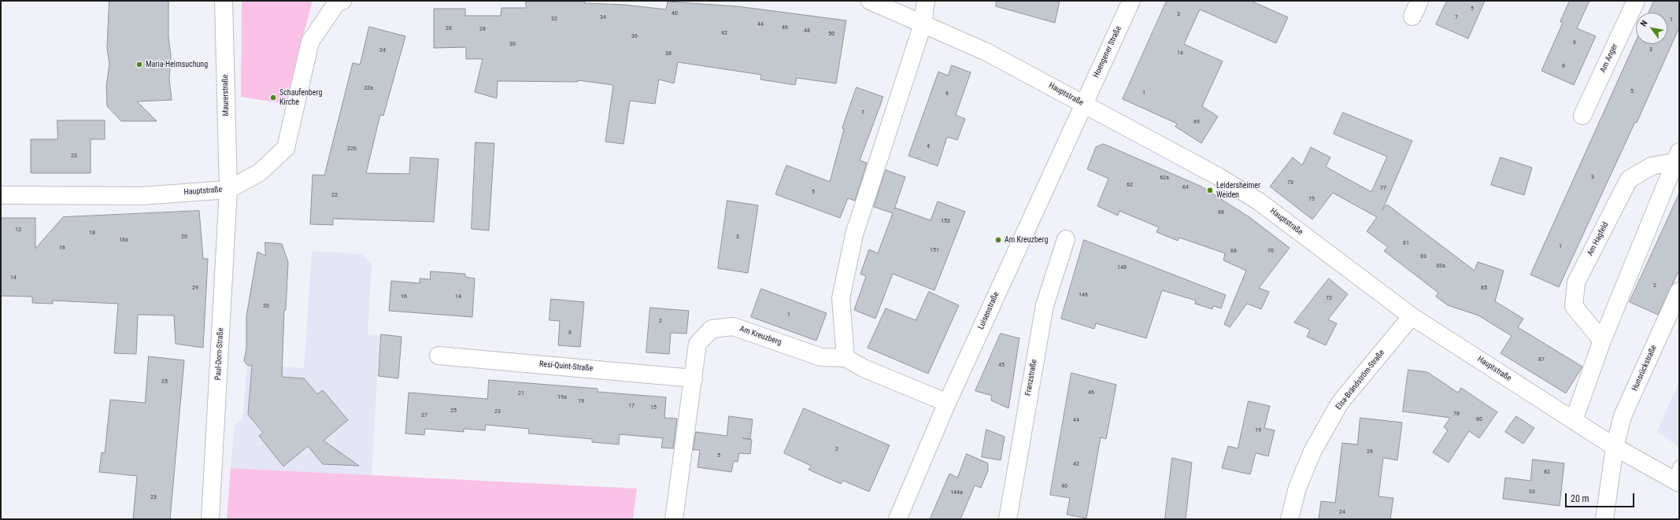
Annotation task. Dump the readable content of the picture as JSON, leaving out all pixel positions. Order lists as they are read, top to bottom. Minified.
{"streets":{"street":["Hoengener Straße","Am Anger","Hauptstraße","Maurerstraße","Am Hagfeld","Luisenstraße","Am Kreuzberg","Paul-Dorn-Straße","Resi-Quint-Straße","Hunsrückstraße","Franzstraße","Elsa-Brändström-Straße"]},"crossings":[["Hoengener Straße","Hauptstraße"],["Hoengener Straße","Luisenstraße"],["Hauptstraße","Maurerstraße"],["Hauptstraße","Am Hagfeld"],["Hauptstraße","Luisenstraße"],["Hauptstraße","Paul-Dorn-Straße"],["Hauptstraße","Hunsrückstraße"],["Hauptstraße","Elsa-Brändström-Straße"],["Maurerstraße","Paul-Dorn-Straße"],["Luisenstraße","Am Kreuzberg"],["Am Kreuzberg","Resi-Quint-Straße"]],"places":["Maria-Heimsuchung","Schaufenberg Kirche","Leidersheimer Weiden","Am Kreuzberg"],"house_numbers":["5","40","3","34","7","32","1","44","46","26","28","48","42","50","36","6","30","3","24","1a","38","8","22a","5","1","6","7","69","4","22b","23","3","62a","73","62","64","77","5","22","75","66","153","12","18","20","3","18a","81","1","16","151","68","70","83","83a","148","14","2","29","85","146","16","14","72","20","1","2","8","87","45","25","46","21","19a","19","17","15","25","23","78","27","80","44","19","2","26","5","42","82","40","33","144a","23","24"],"scale_bar":"20 m","north":"top left"}
